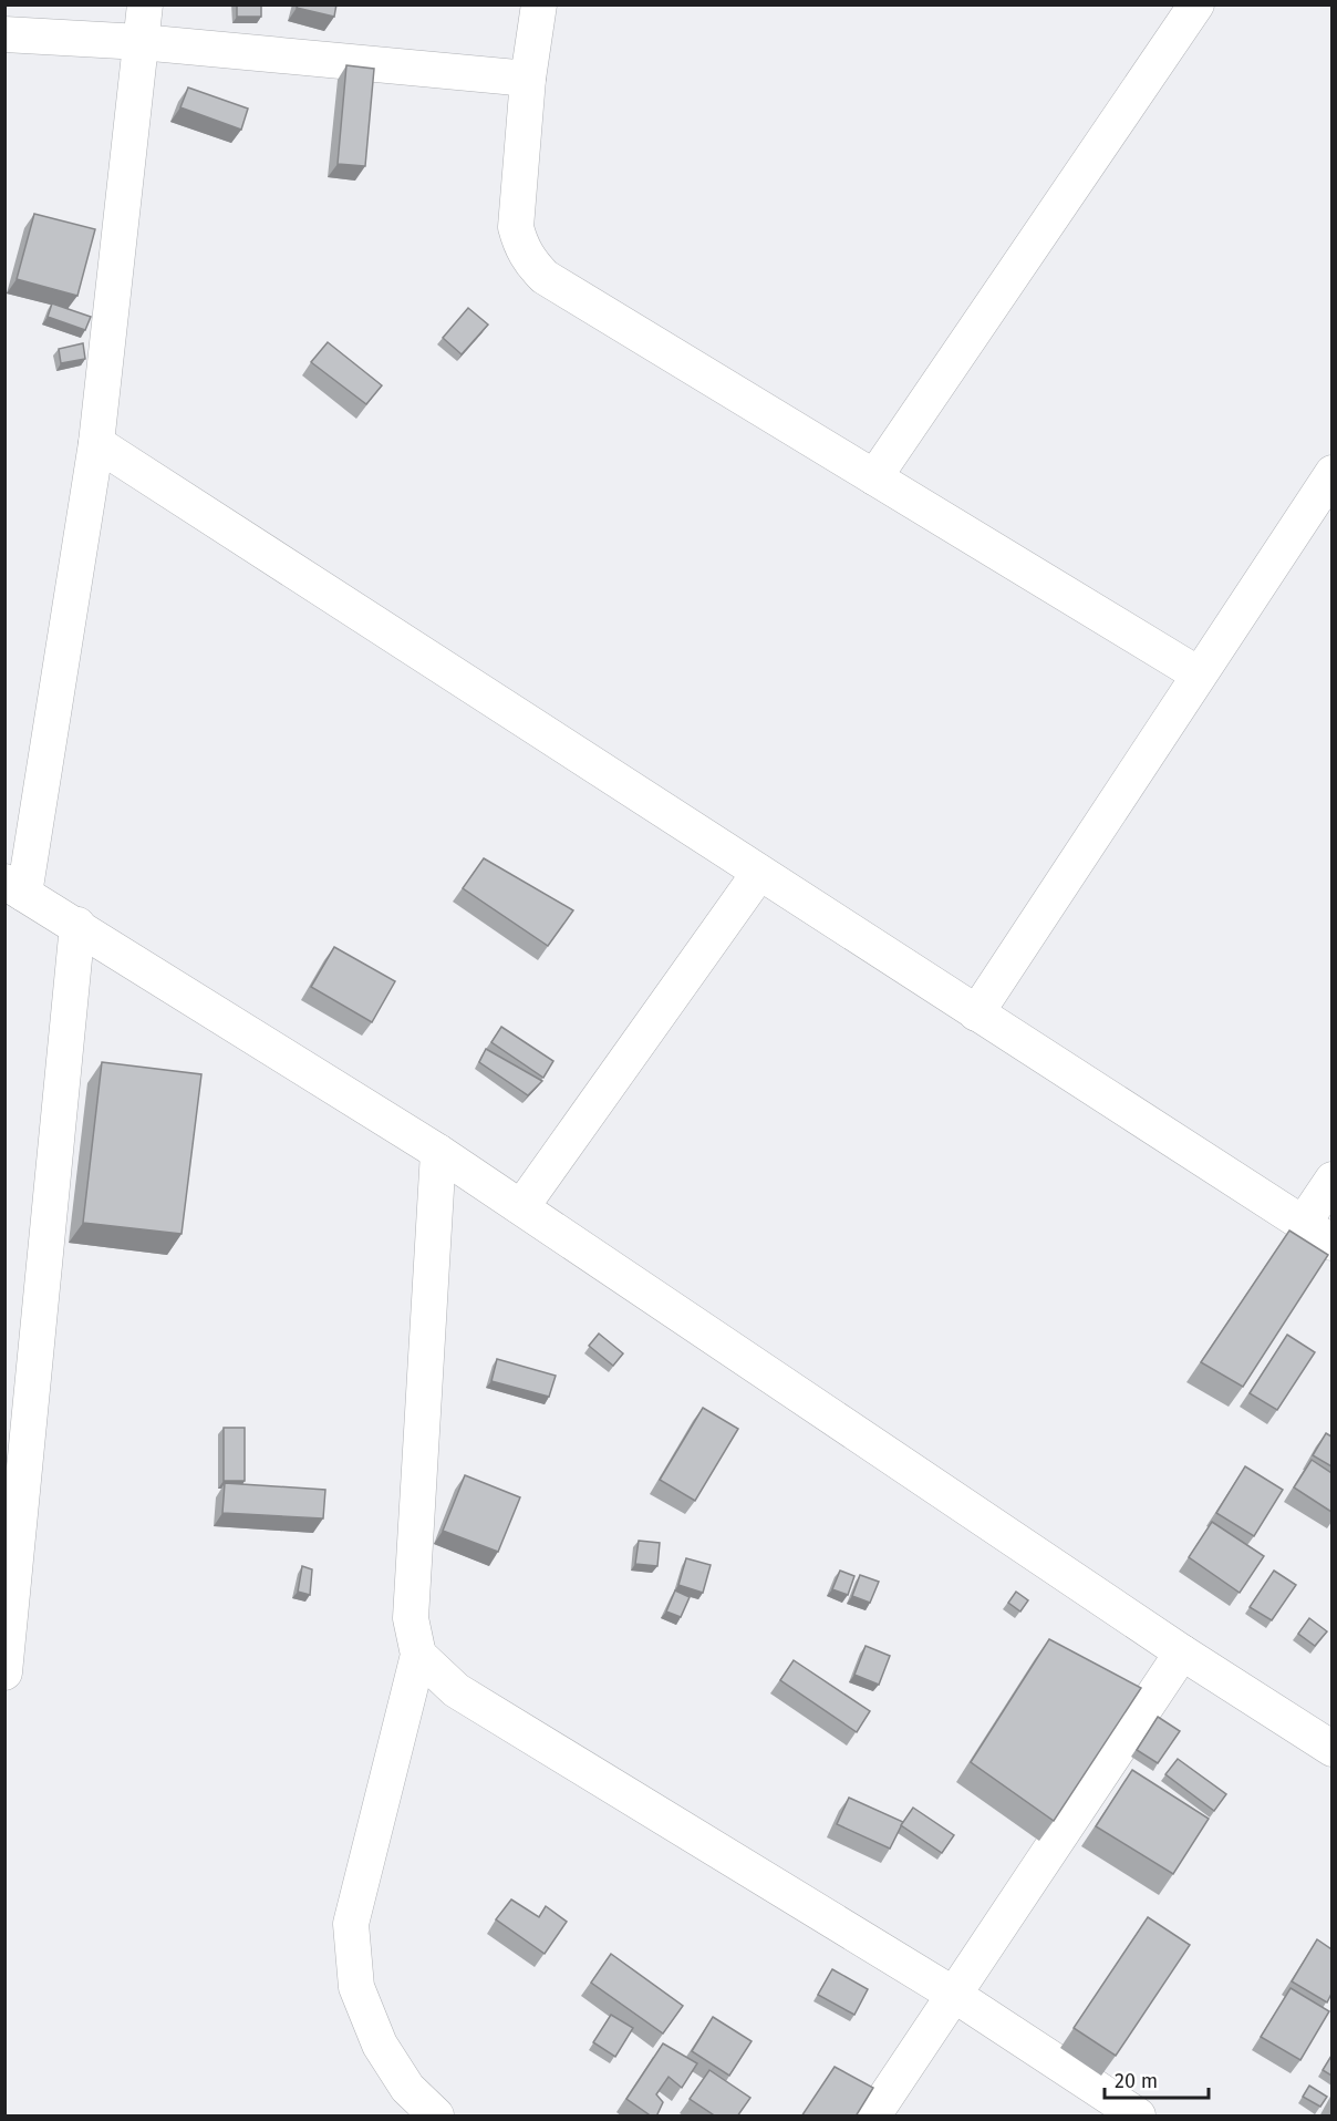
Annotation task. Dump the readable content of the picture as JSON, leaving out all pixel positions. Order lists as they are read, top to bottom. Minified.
{"scale_bar":"20 m"}
